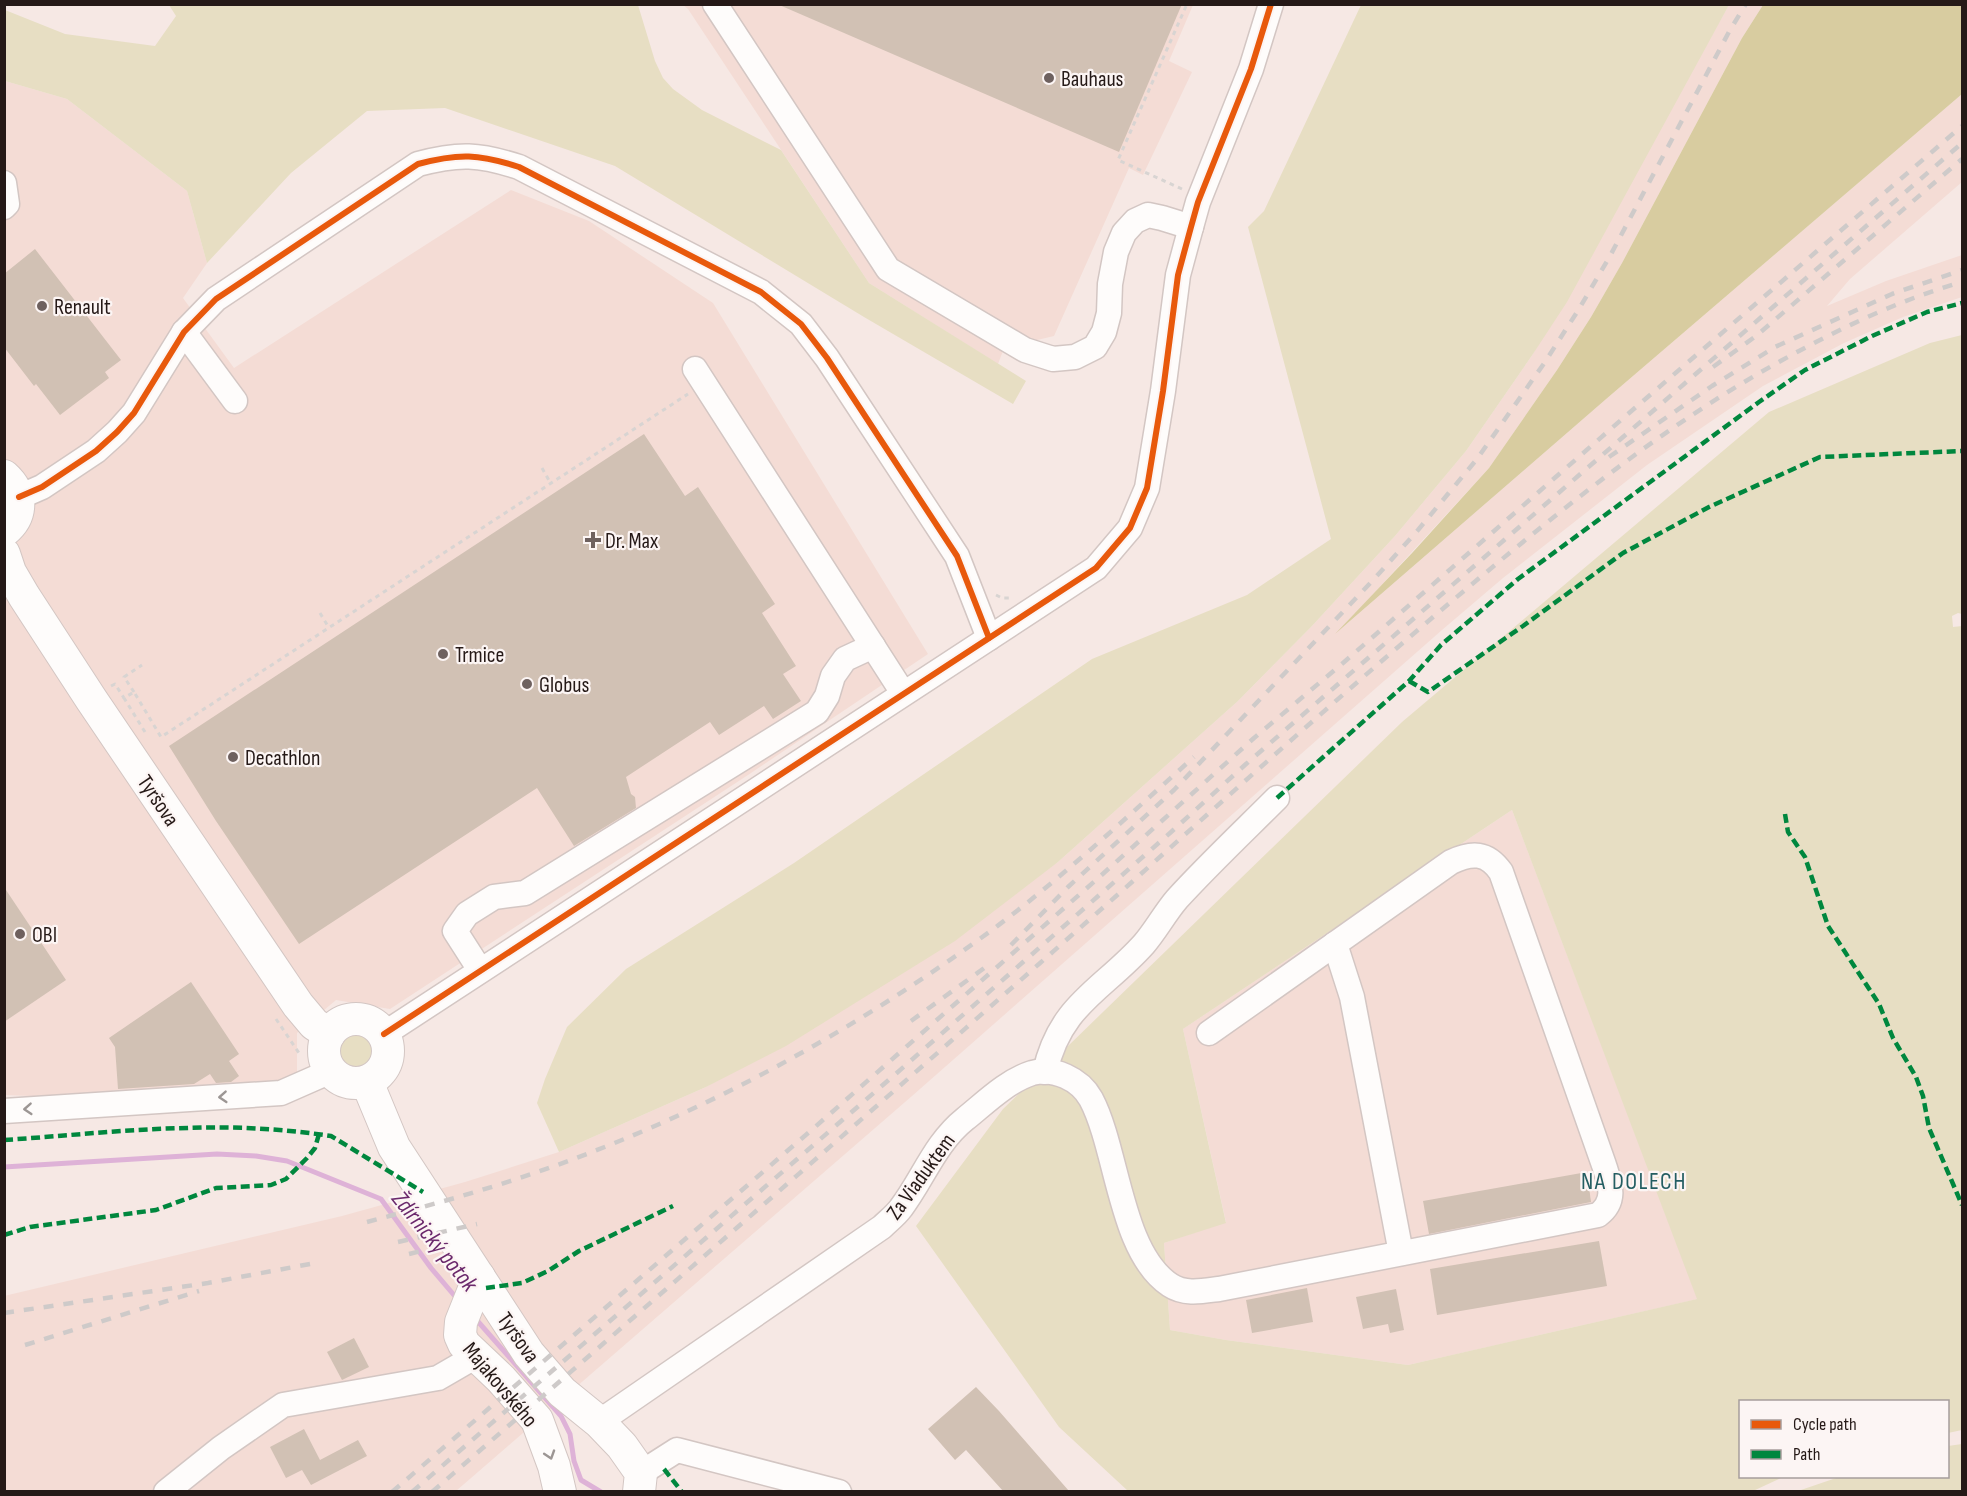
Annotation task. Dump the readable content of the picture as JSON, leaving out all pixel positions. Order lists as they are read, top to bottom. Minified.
{"streets":{"main road":["Tyršova","Majakovského"],"street":["Za Viaduktem"]},"crossings":[["Tyršova","Za Viaduktem"],["Tyršova","Majakovského"]],"districts":["NA DOLECH"],"water":["Ždírnický potok"],"places":{"other":["Bauhaus","Renault","Trmice","Globus","Decathlon","OBI"],"health":["Dr. Max"]},"legend":["Cycle path","Path"]}
